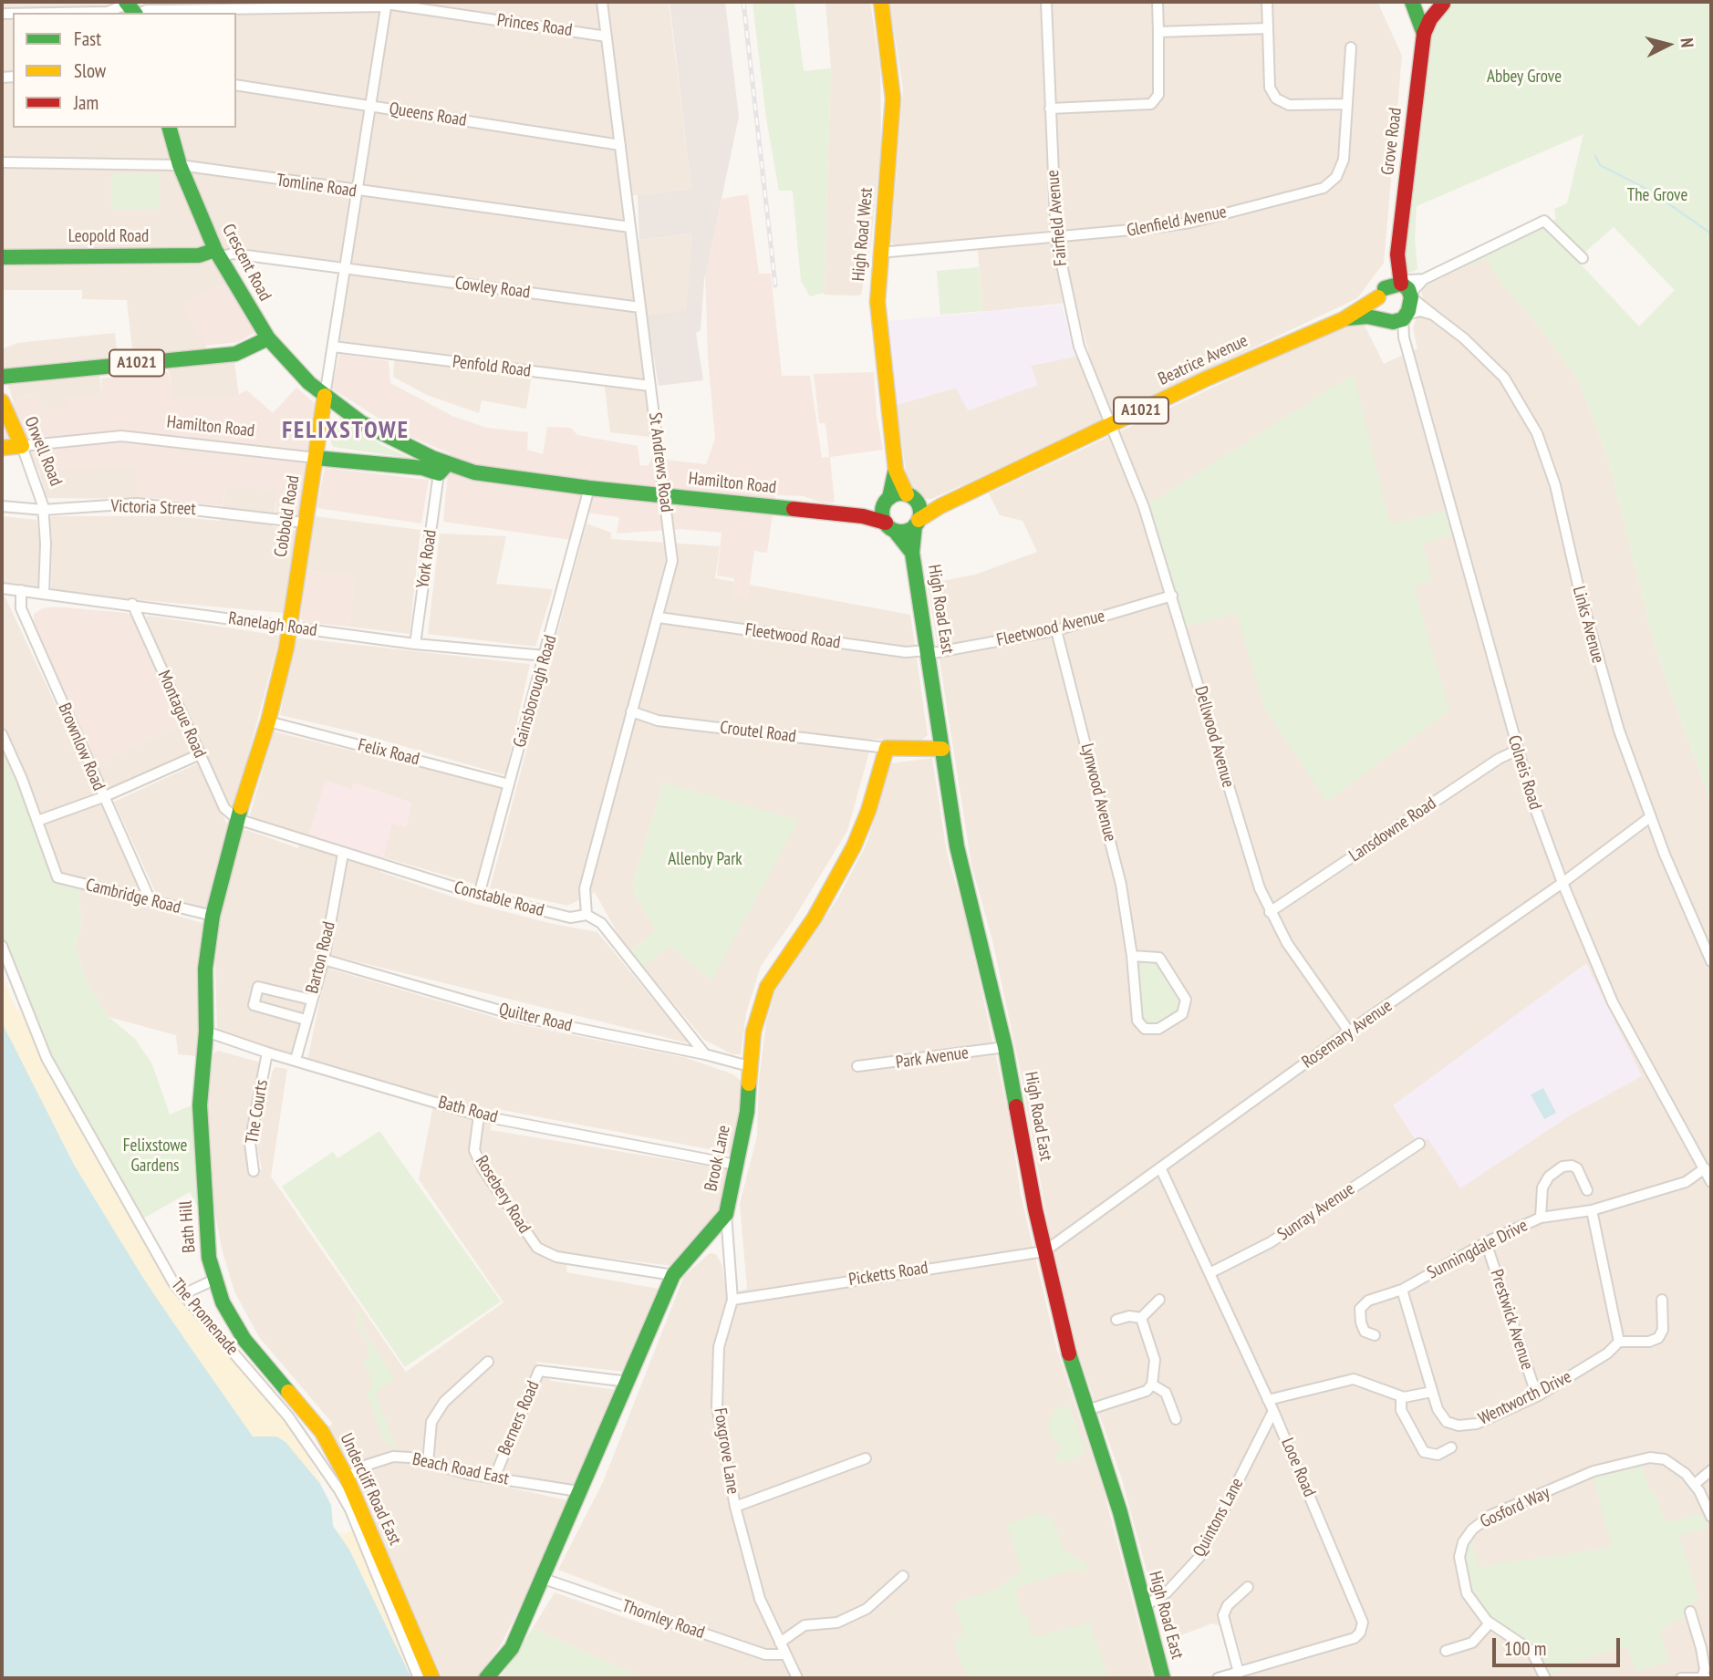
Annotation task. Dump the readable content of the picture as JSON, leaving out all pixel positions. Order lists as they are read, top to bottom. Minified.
{"streets":{"street":["Princes Road","Queens Road","Grove Road","Tomline Road","Fairfield Avenue","Glenfield Avenue","High Road West","Leopold Road","Crescent Road","Cowley Road","Beatrice Avenue","A1021","Penfold Road","Hamilton Road","Orwell Road","St Andrews Road","Victoria Street","Cobbold Road","York Road","High Road East","Ranelagh Road","Links Avenue","Fleetwood Avenue","Fleetwood Road","Gainsborough Road","Montague Road","Croutel Road","Dellwood Avenue","Brownlow Road","Felix Road","Colneis Road","Lynwood Avenue","Lansdowne Road","Cambridge Road","Constable Road","Barton Road","Quilter Road","Rosemary Avenue","Park Avenue","Bath Road","The Courts","Brook Lane","Rosebery Road","Sunray Avenue","Bath Hill","Sunningdale Drive","Picketts Road","The Promenade","Prestwick Avenue","Wentworth Drive","Berners Road","Foxgrove Lane","Looe Road","Beach Road East","Undercliff Road East","Gosford Way","Quintons Lane","Thornley Road"]},"crossings":[["Princes Road","St Andrews Road"],["Princes Road","Cobbold Road"],["Queens Road","St Andrews Road"],["Queens Road","Cobbold Road"],["Grove Road","Beatrice Avenue"],["Grove Road","Links Avenue"],["Tomline Road","Crescent Road"],["Tomline Road","St Andrews Road"],["Tomline Road","Cobbold Road"],["Fairfield Avenue","Glenfield Avenue"],["Fairfield Avenue","Beatrice Avenue"],["Fairfield Avenue","Dellwood Avenue"],["Glenfield Avenue","High Road West"],["High Road West","Beatrice Avenue"],["High Road West","A1021"],["High Road West","Hamilton Road"],["High Road West","High Road East"],["Leopold Road","Crescent Road"],["Leopold Road","Cowley Road"],["Leopold Road","Cobbold Road"],["Crescent Road","A1021"],["Crescent Road","Hamilton Road"],["Crescent Road","Cobbold Road"],["Cowley Road","St Andrews Road"],["Cowley Road","Cobbold Road"],["Beatrice Avenue","A1021"],["Beatrice Avenue","Hamilton Road"],["Beatrice Avenue","High Road East"],["Beatrice Avenue","Links Avenue"],["Beatrice Avenue","Dellwood Avenue"],["Beatrice Avenue","Colneis Road"],["A1021","Hamilton Road"],["A1021","High Road East"],["Penfold Road","St Andrews Road"],["Penfold Road","Cobbold Road"],["Hamilton Road","Orwell Road"],["Hamilton Road","St Andrews Road"],["Hamilton Road","Cobbold Road"],["Hamilton Road","York Road"],["Hamilton Road","High Road East"],["Hamilton Road","Gainsborough Road"],["Orwell Road","Victoria Street"],["Orwell Road","Ranelagh Road"],["St Andrews Road","Fleetwood Road"],["St Andrews Road","Croutel Road"],["St Andrews Road","Constable Road"],["Victoria Street","Cobbold Road"],["Cobbold Road","Ranelagh Road"],["Cobbold Road","Montague Road"],["Cobbold Road","Felix Road"],["Cobbold Road","Cambridge Road"],["Cobbold Road","Constable Road"],["Cobbold Road","Bath Road"],["Cobbold Road","Bath Hill"],["York Road","Ranelagh Road"],["High Road East","Fleetwood Avenue"],["High Road East","Fleetwood Road"],["High Road East","Rosemary Avenue"],["High Road East","Park Avenue"],["High Road East","Picketts Road"],["High Road East","Quintons Lane"],["Ranelagh Road","Gainsborough Road"],["Ranelagh Road","Montague Road"],["Ranelagh Road","Brownlow Road"],["Links Avenue","Rosemary Avenue"],["Fleetwood Avenue","Fleetwood Road"],["Fleetwood Avenue","Dellwood Avenue"],["Fleetwood Avenue","Lynwood Avenue"],["Gainsborough Road","Felix Road"],["Gainsborough Road","Constable Road"],["Montague Road","Constable Road"],["Croutel Road","Brook Lane"],["Dellwood Avenue","Lansdowne Road"],["Dellwood Avenue","Rosemary Avenue"],["Brownlow Road","Cambridge Road"],["Colneis Road","Lansdowne Road"],["Colneis Road","Rosemary Avenue"],["Colneis Road","Sunningdale Drive"],["Constable Road","Barton Road"],["Barton Road","Quilter Road"],["Barton Road","Bath Road"],["Quilter Road","Brook Lane"],["Rosemary Avenue","Picketts Road"],["Rosemary Avenue","Looe Road"],["Bath Road","The Courts"],["Bath Road","Brook Lane"],["Bath Road","Rosebery Road"],["Bath Road","Bath Hill"],["Brook Lane","Rosebery Road"],["Brook Lane","Berners Road"],["Brook Lane","Foxgrove Lane"],["Brook Lane","Beach Road East"],["Brook Lane","Thornley Road"],["Sunray Avenue","Looe Road"],["Bath Hill","Undercliff Road East"],["Sunningdale Drive","Prestwick Avenue"],["Sunningdale Drive","Wentworth Drive"],["Picketts Road","Foxgrove Lane"],["Prestwick Avenue","Wentworth Drive"],["Berners Road","Beach Road East"],["Foxgrove Lane","Thornley Road"],["Looe Road","Quintons Lane"],["Beach Road East","Undercliff Road East"]],"districts":["FELIXSTOWE"],"parks":["Abbey Grove","The Grove","Allenby Park","Felixstowe Gardens"],"legend":["Fast","Slow","Jam"],"scale_bar":"100 m","north":"right"}
